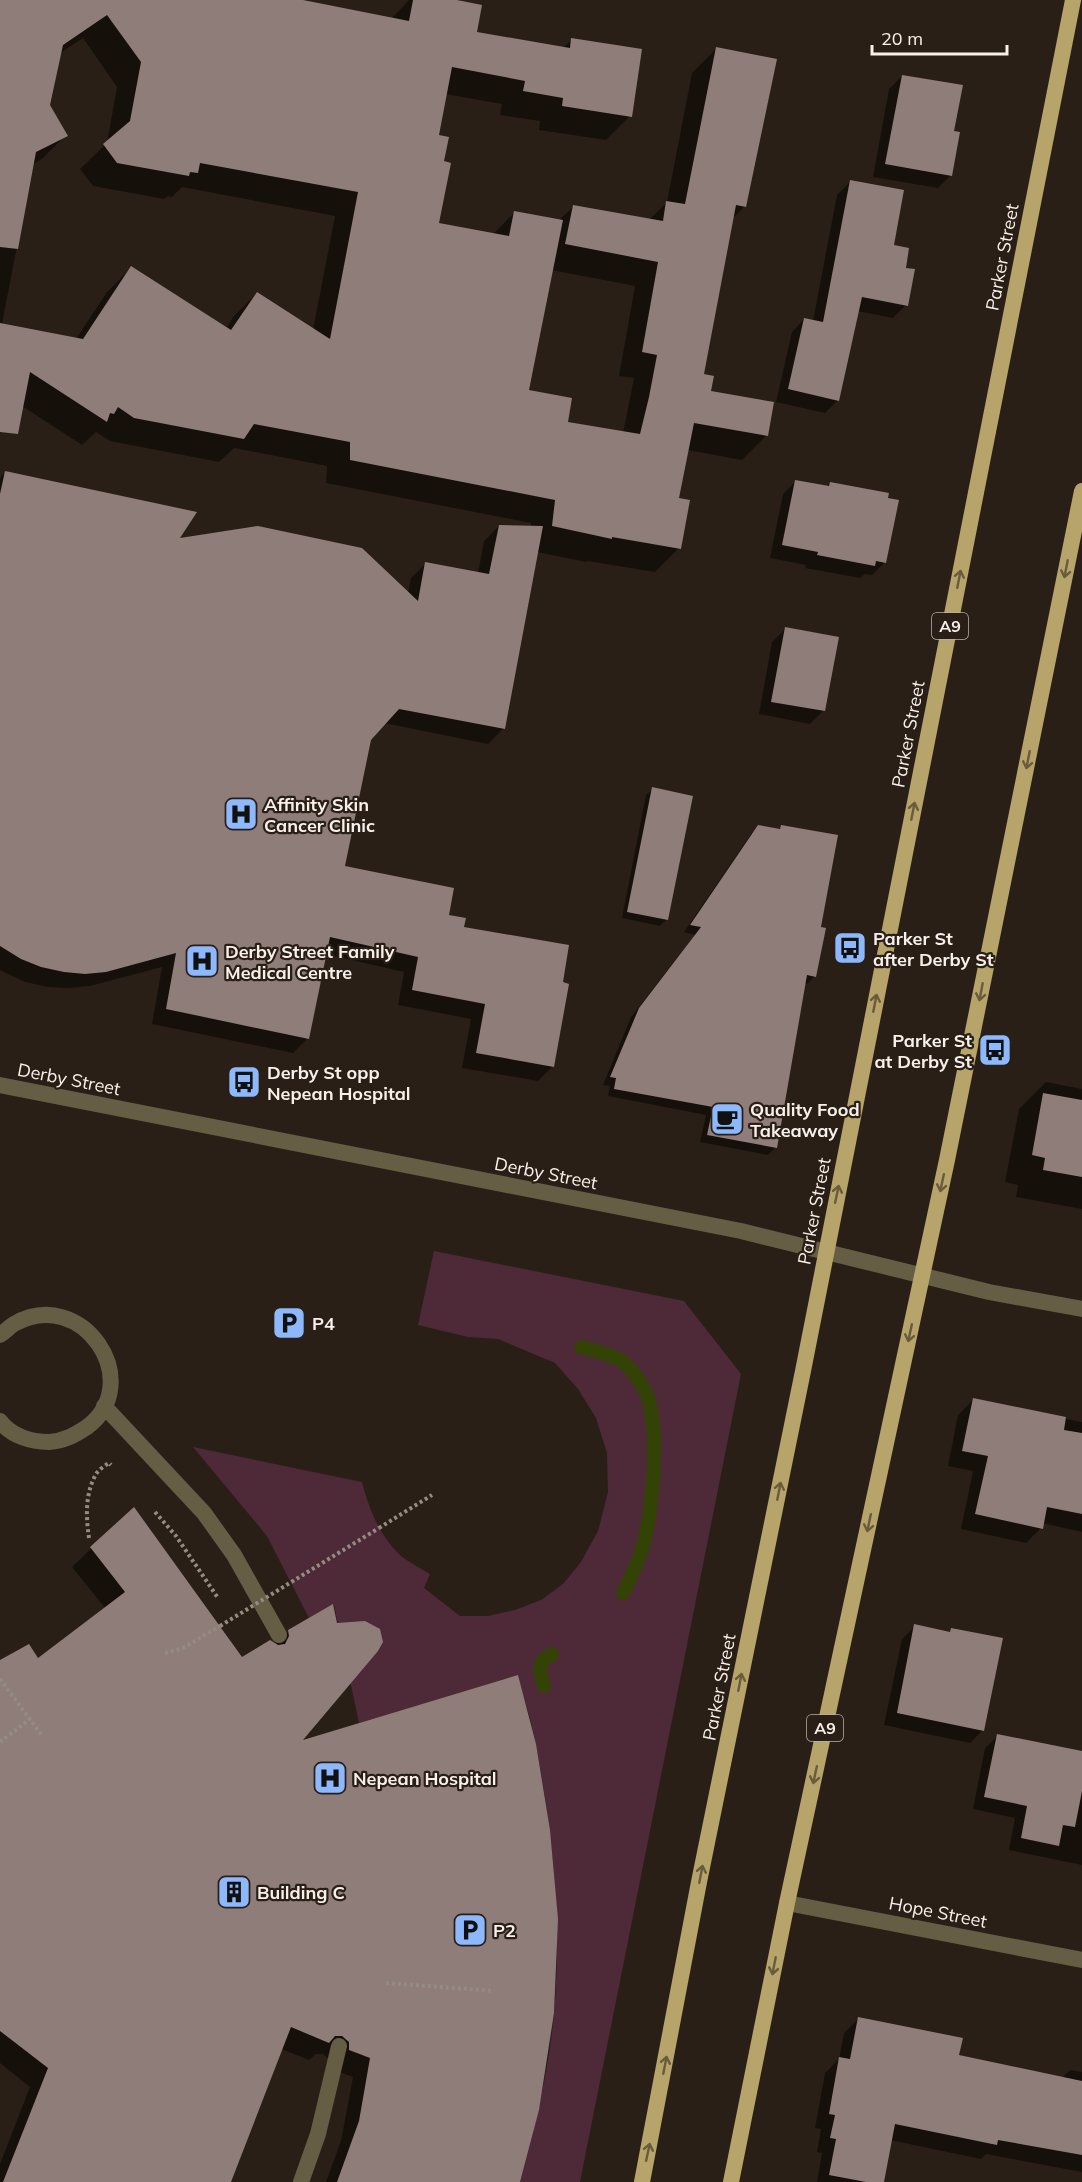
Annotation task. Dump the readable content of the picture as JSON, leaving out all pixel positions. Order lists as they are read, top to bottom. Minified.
{"streets":{"highway":["Parker Street","A9"],"street":["Derby Street","Hope Street"]},"crossings":[["Parker Street","Derby Street"],["A9","Derby Street"],["A9","Hope Street"]],"places":{"hospital":["Affinity Skin Cancer Clinic","Derby Street Family Medical Centre","Nepean Hospital"],"bus stop":["Parker St after Derby St","Parker St at Derby St","Derby St opp Nepean Hospital"],"cafe":["Quality Food Takeaway"],"parking":["P4","P2"],"building":["Building C"]},"scale_bar":"20 m"}
